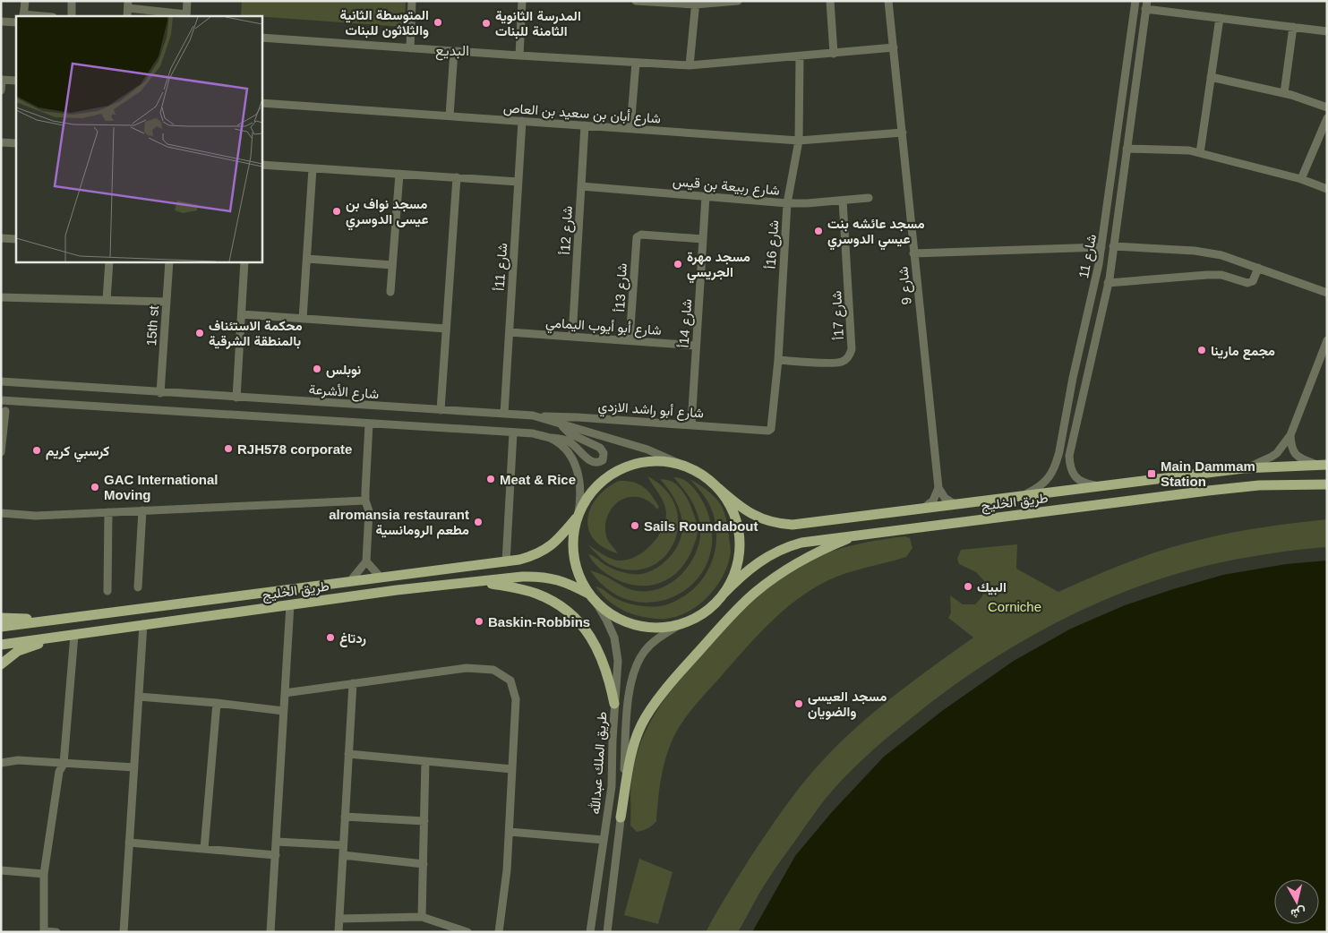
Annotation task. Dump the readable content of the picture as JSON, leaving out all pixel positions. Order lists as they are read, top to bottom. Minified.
{"streets":{"main road":["طريق الخليج"],"street":["شارع أبان بن سعيد بن العاص","شارع ربيعة بن قيس","شارع 12أ","شارع 16أ","شارع 11","شارع 11أ","شارع 9","شارع 13أ","شارع 17أ","شارع 14أ","15th st","شارع أبو أيوب اليمامي","شارع الأشرعة","شارع أبو راشد الازدي","طريق الملك عبدالله"]},"crossings":[["شارع أبان بن سعيد بن العاص","شارع 12أ"],["شارع أبان بن سعيد بن العاص","شارع 16أ"],["شارع أبان بن سعيد بن العاص","شارع 11أ"],["شارع أبان بن سعيد بن العاص","شارع 9"],["شارع ربيعة بن قيس","شارع 12أ"],["شارع ربيعة بن قيس","شارع 16أ"],["شارع ربيعة بن قيس","شارع 17أ"],["شارع ربيعة بن قيس","شارع 14أ"],["شارع 12أ","شارع أبو أيوب اليمامي"],["شارع 16أ","شارع 17أ"],["شارع 16أ","شارع أبو راشد الازدي"],["شارع 11","طريق الخليج"],["شارع 11أ","شارع أبو أيوب اليمامي"],["شارع 11أ","شارع الأشرعة"],["شارع 13أ","شارع 14أ"],["شارع 13أ","شارع أبو أيوب اليمامي"],["شارع 14أ","شارع أبو أيوب اليمامي"],["شارع 14أ","شارع أبو راشد الازدي"],["15th st","شارع الأشرعة"],["شارع الأشرعة","شارع أبو راشد الازدي"],["شارع الأشرعة","طريق الخليج"],["طريق الخليج","طريق الملك عبدالله"]],"districts":["البديع"],"parks":["Corniche"],"places":{"other":["المتوسطة الثانية والثلاثون للبنات","المدرسة الثانوية الثامنة للبنات","مسجد نواف بن عيسى الدوسري","مسجد عائشه بنت عيسي الدوسري","مسجد مهرة الجريسي","محكمة الاستئناف بالمنطقة الشرقية","مجمع مارينا","نوبلس","RJH578 corporate","كرسبي كريم","Meat & Rice","GAC International Moving","alromansia restaurant مطعم الرومانسية","Sails Roundabout","البيك","Baskin-Robbins","ردتاغ","مسجد العيسى والضويان"],"transit":["Main Dammam Station"]},"north":"bottom"}
